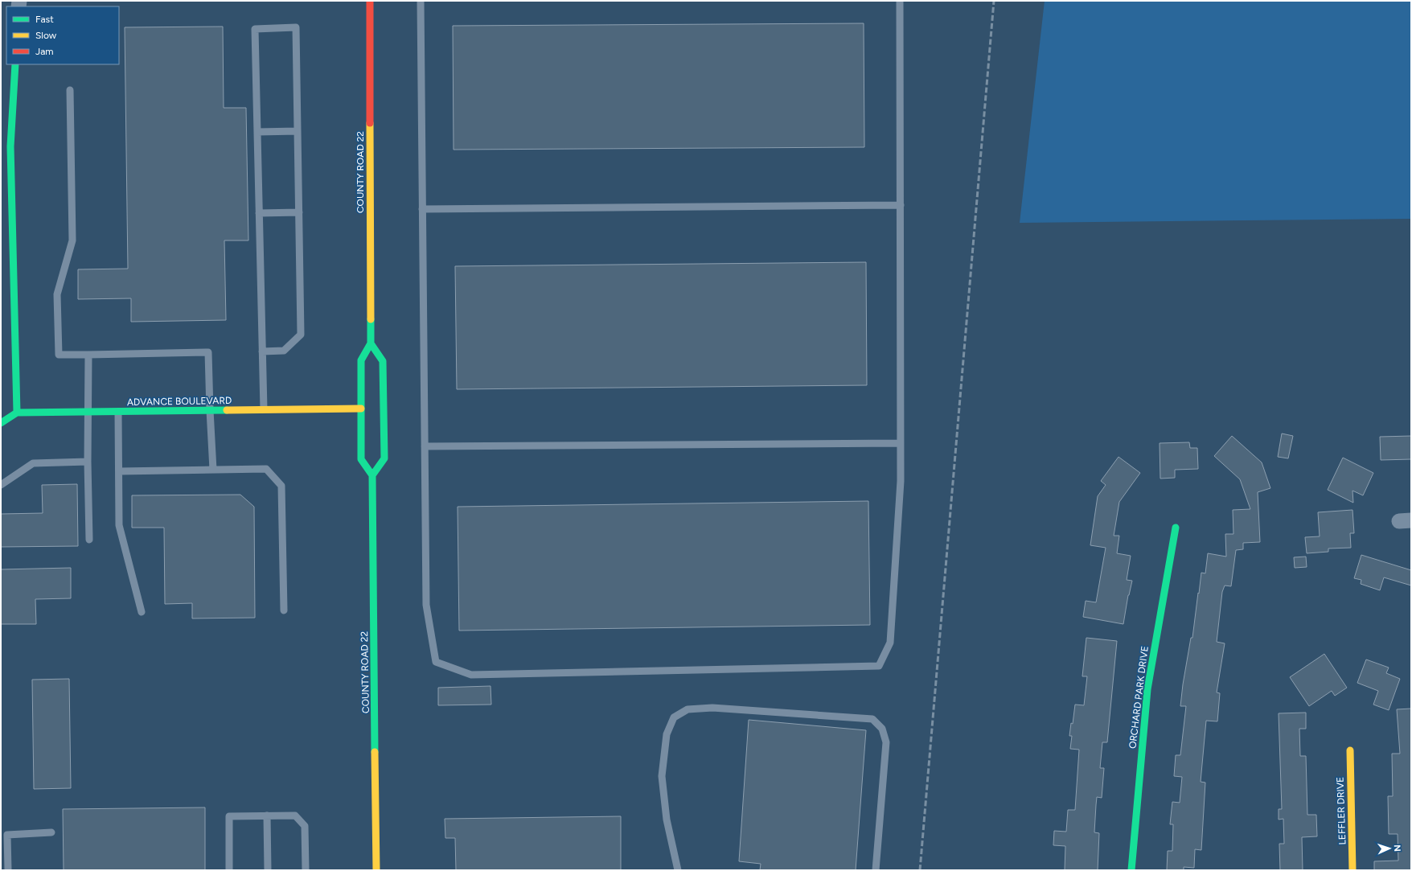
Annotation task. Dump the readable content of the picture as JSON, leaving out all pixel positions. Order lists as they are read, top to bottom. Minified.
{"streets":{"street":["COUNTY ROAD 22","ADVANCE BOULEVARD","ORCHARD PARK DRIVE","LEFFLER DRIVE"]},"crossings":[["COUNTY ROAD 22","ADVANCE BOULEVARD"]],"legend":["Fast","Slow","Jam"],"north":"right"}
